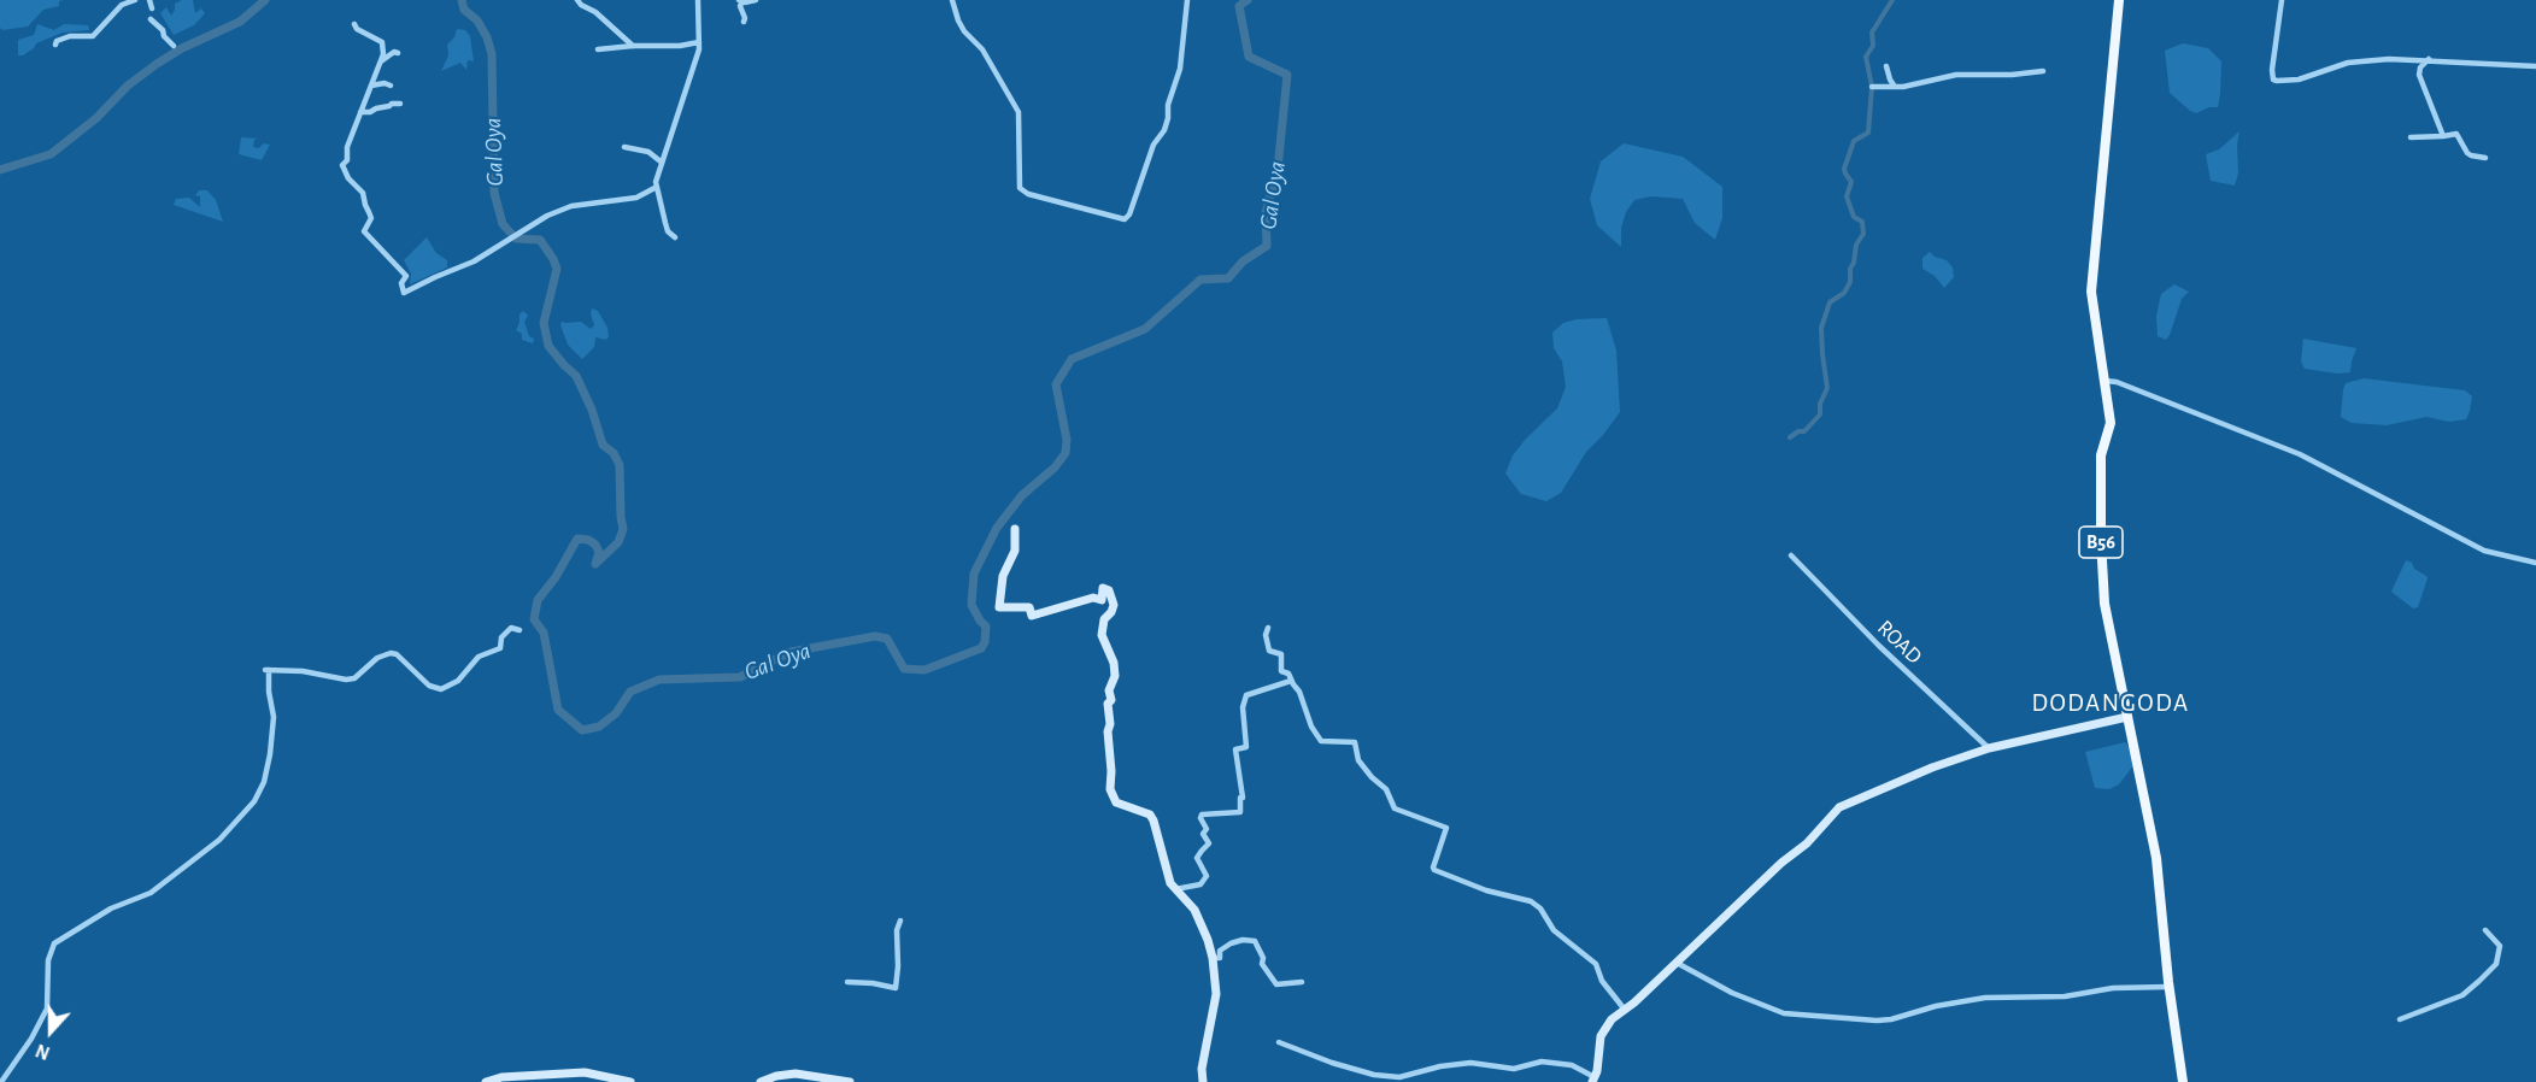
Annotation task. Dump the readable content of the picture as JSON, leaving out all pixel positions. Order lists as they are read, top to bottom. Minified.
{"streets":{"main road":["B56"],"street":["ROAD"]},"districts":["DODANGODA"],"water":["Gal Oya"],"north":"bottom"}
